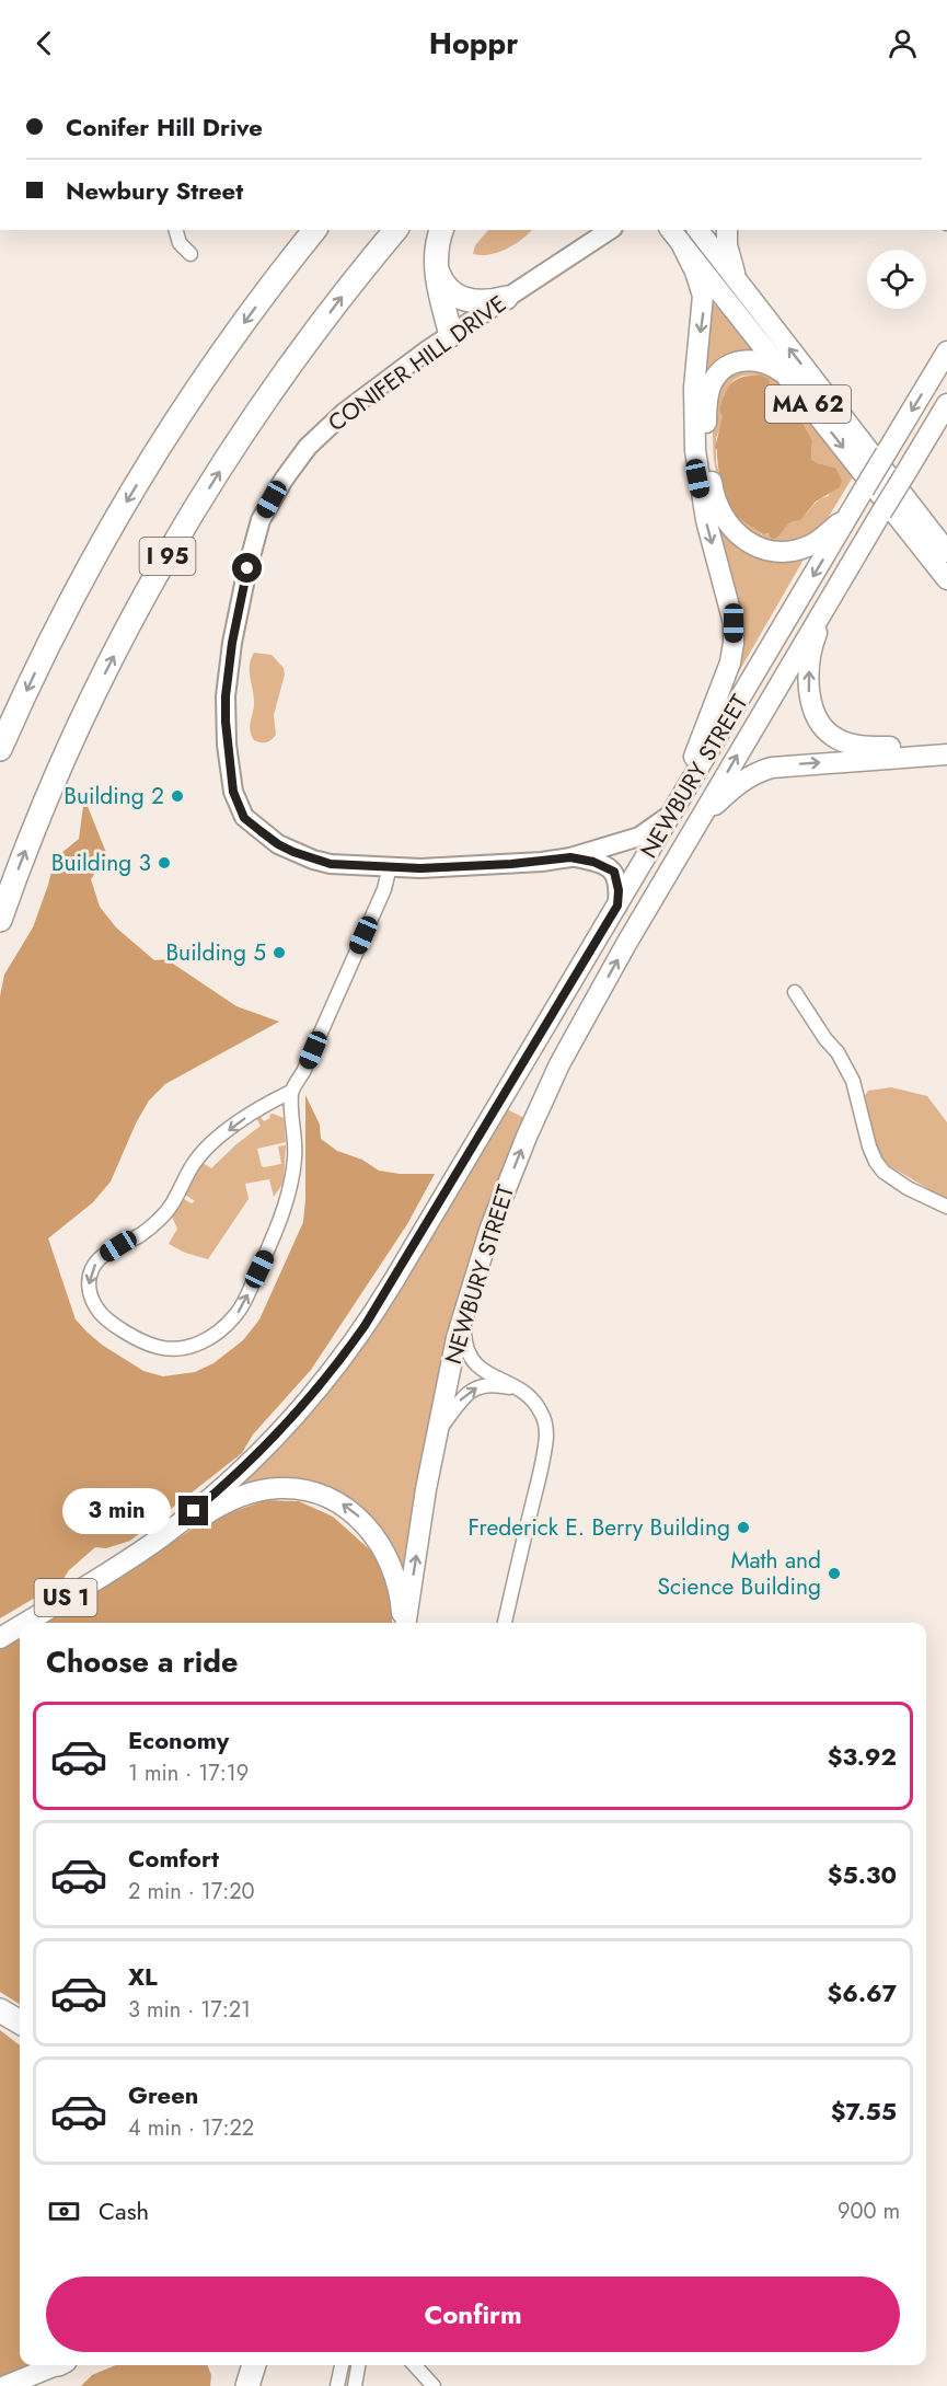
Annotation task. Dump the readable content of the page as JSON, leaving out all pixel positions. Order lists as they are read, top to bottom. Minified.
{"streets":{"highway":["I 95"],"main road":["MA 62","NEWBURY STREET","US 1"],"street":["CONIFER HILL DRIVE"]},"crossings":[["CONIFER HILL DRIVE","NEWBURY STREET"]],"places":["Building 2","Building 3","Building 5","Frederick E. Berry Building","Math and Science Building"],"page":{"header":"Hoppr","banner":["Conifer Hill Drive","Newbury Street"],"bubble":"3 min","heading":"Choose a ride","list":[{"name":"Economy","note":"1 min · 17:19","value":"$3.92"},{"name":"Comfort","note":"2 min · 17:20","value":"$5.30"},{"name":"XL","note":"3 min · 17:21","value":"$6.67"},{"name":"Green","note":"4 min · 17:22","value":"$7.55"}],"pay":["Cash","900 m"],"buttons":"Confirm"}}
